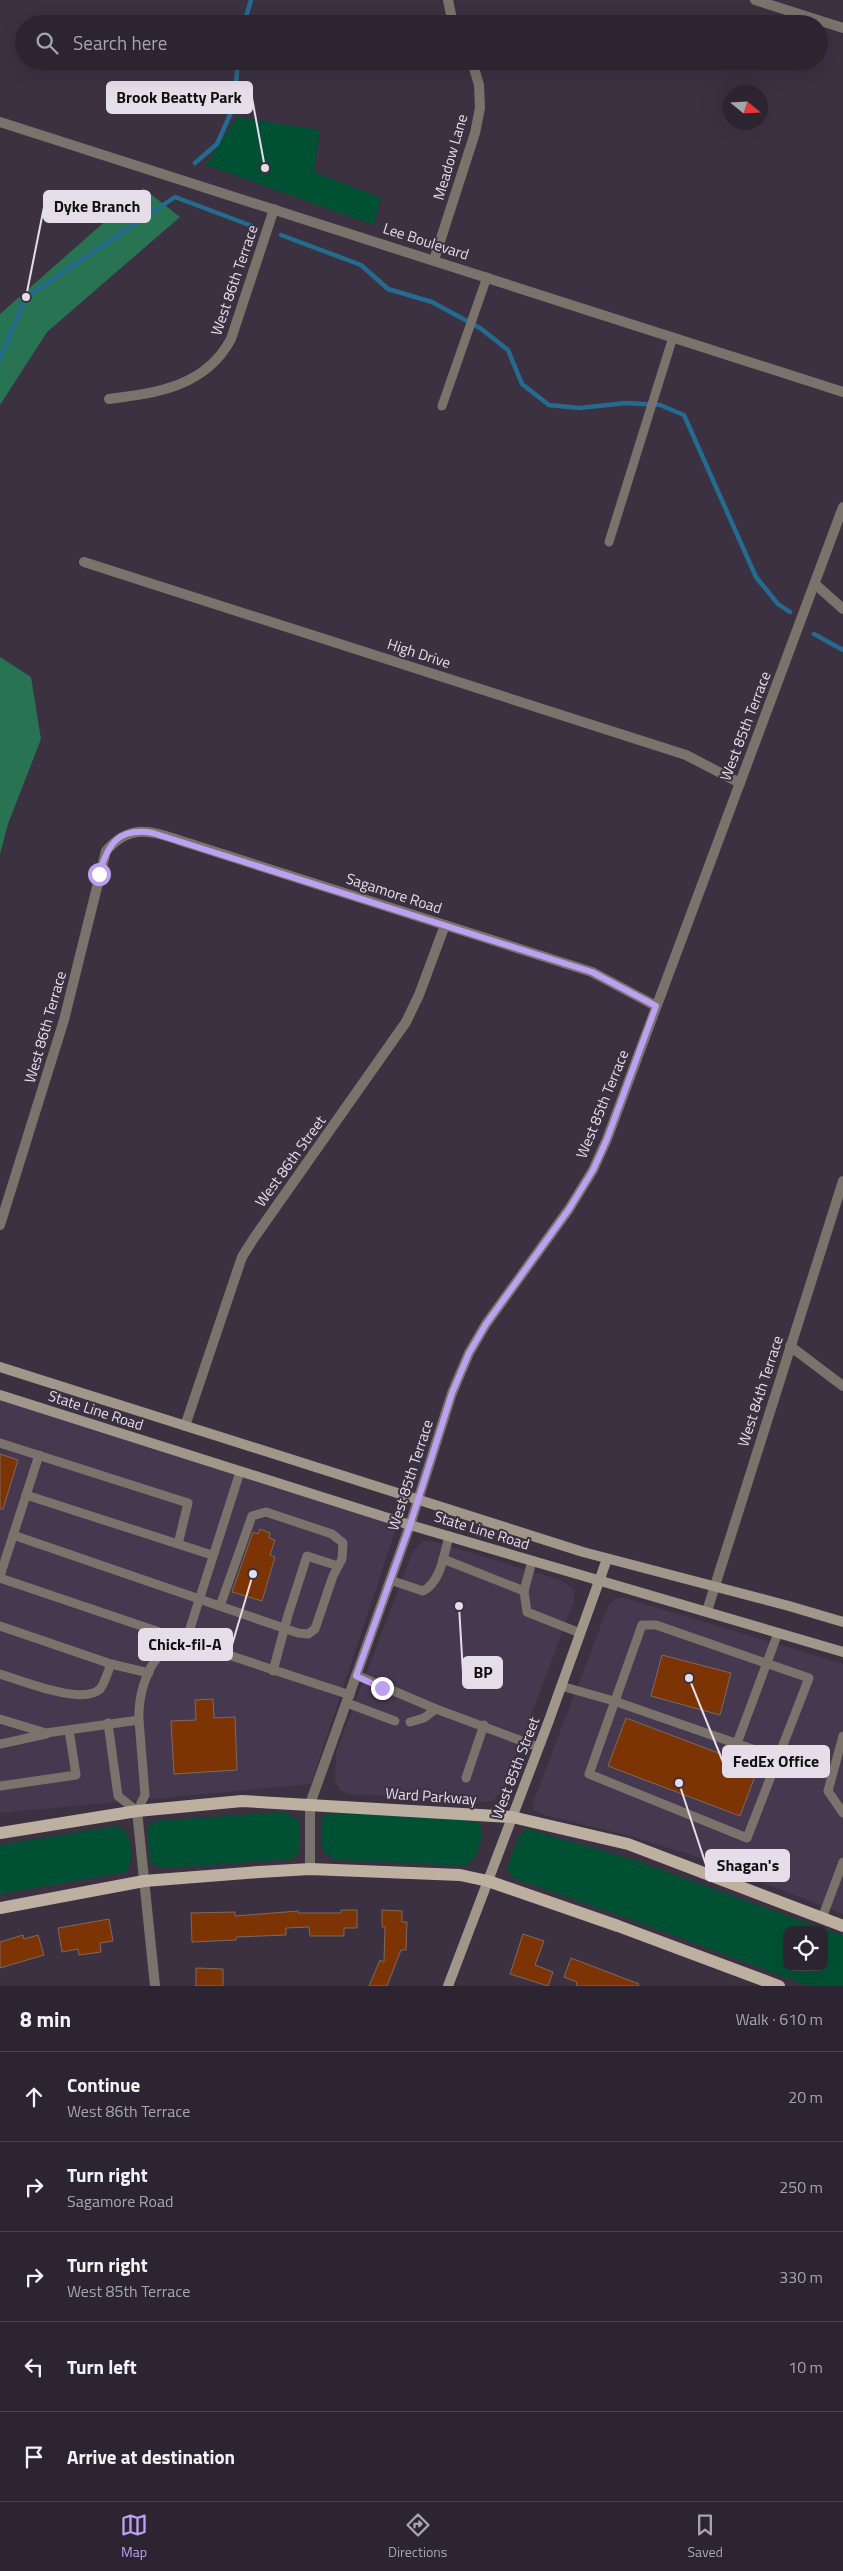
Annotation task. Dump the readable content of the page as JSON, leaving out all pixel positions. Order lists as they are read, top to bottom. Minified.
{"streets":{"main road":["State Line Road","West 85th Street","Ward Parkway"],"street":["Meadow Lane","Lee Boulevard","West 86th Terrace","High Drive","West 85th Terrace","Sagamore Road","West 86th Street","West 84th Terrace"]},"crossings":[["Meadow Lane","Lee Boulevard"],["Lee Boulevard","West 86th Terrace"],["West 86th Terrace","Sagamore Road"],["High Drive","West 85th Terrace"],["West 85th Terrace","Sagamore Road"],["West 85th Terrace","State Line Road"],["West 85th Terrace","Ward Parkway"],["Sagamore Road","West 86th Street"],["West 86th Street","State Line Road"],["West 84th Terrace","State Line Road"],["State Line Road","West 85th Street"],["West 85th Street","Ward Parkway"]],"places":["Brook Beatty Park","Dyke Branch","Chick-fil-A","BP","FedEx Office","Shagan's"],"north":"right","page":{"search":"Search here","heading":["8 min","Walk · 610 m"],"list":[["Continue","West 86th Terrace","20 m"],["Turn right","Sagamore Road","250 m"],["Turn right","West 85th Terrace","330 m"],["Turn left","10 m"],"Arrive at destination"],"nav":["Map","Directions","Saved"]}}
